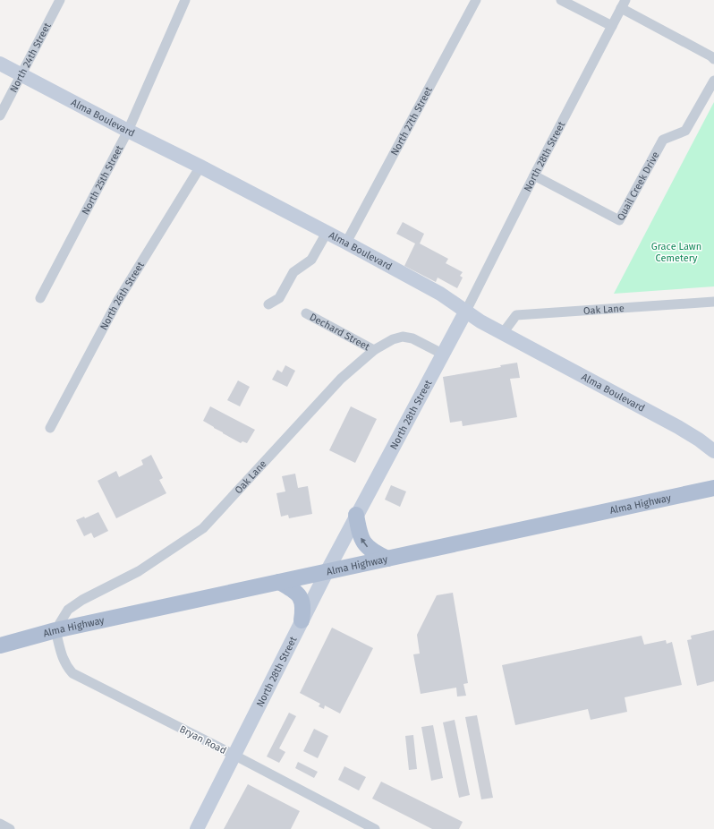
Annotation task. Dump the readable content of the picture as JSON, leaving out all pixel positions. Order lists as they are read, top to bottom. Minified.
{"streets":{"main road":["Alma Highway"],"street":["North 24th Street","Alma Boulevard","North 27th Street","North 28th Street","North 25th Street","Quail Creek Drive","North 26th Street","Oak Lane","Dechard Street","Bryan Road"]},"crossings":[["North 24th Street","Alma Boulevard"],["Alma Boulevard","North 27th Street"],["Alma Boulevard","North 28th Street"],["Alma Boulevard","North 25th Street"],["Alma Boulevard","North 26th Street"],["Alma Boulevard","Oak Lane"],["North 28th Street","Quail Creek Drive"],["North 28th Street","Oak Lane"],["North 28th Street","Alma Highway"],["North 28th Street","Bryan Road"],["Oak Lane","Dechard Street"],["Oak Lane","Alma Highway"],["Oak Lane","Bryan Road"],["Alma Highway","Bryan Road"]],"parks":["Grace Lawn Cemetery"]}
